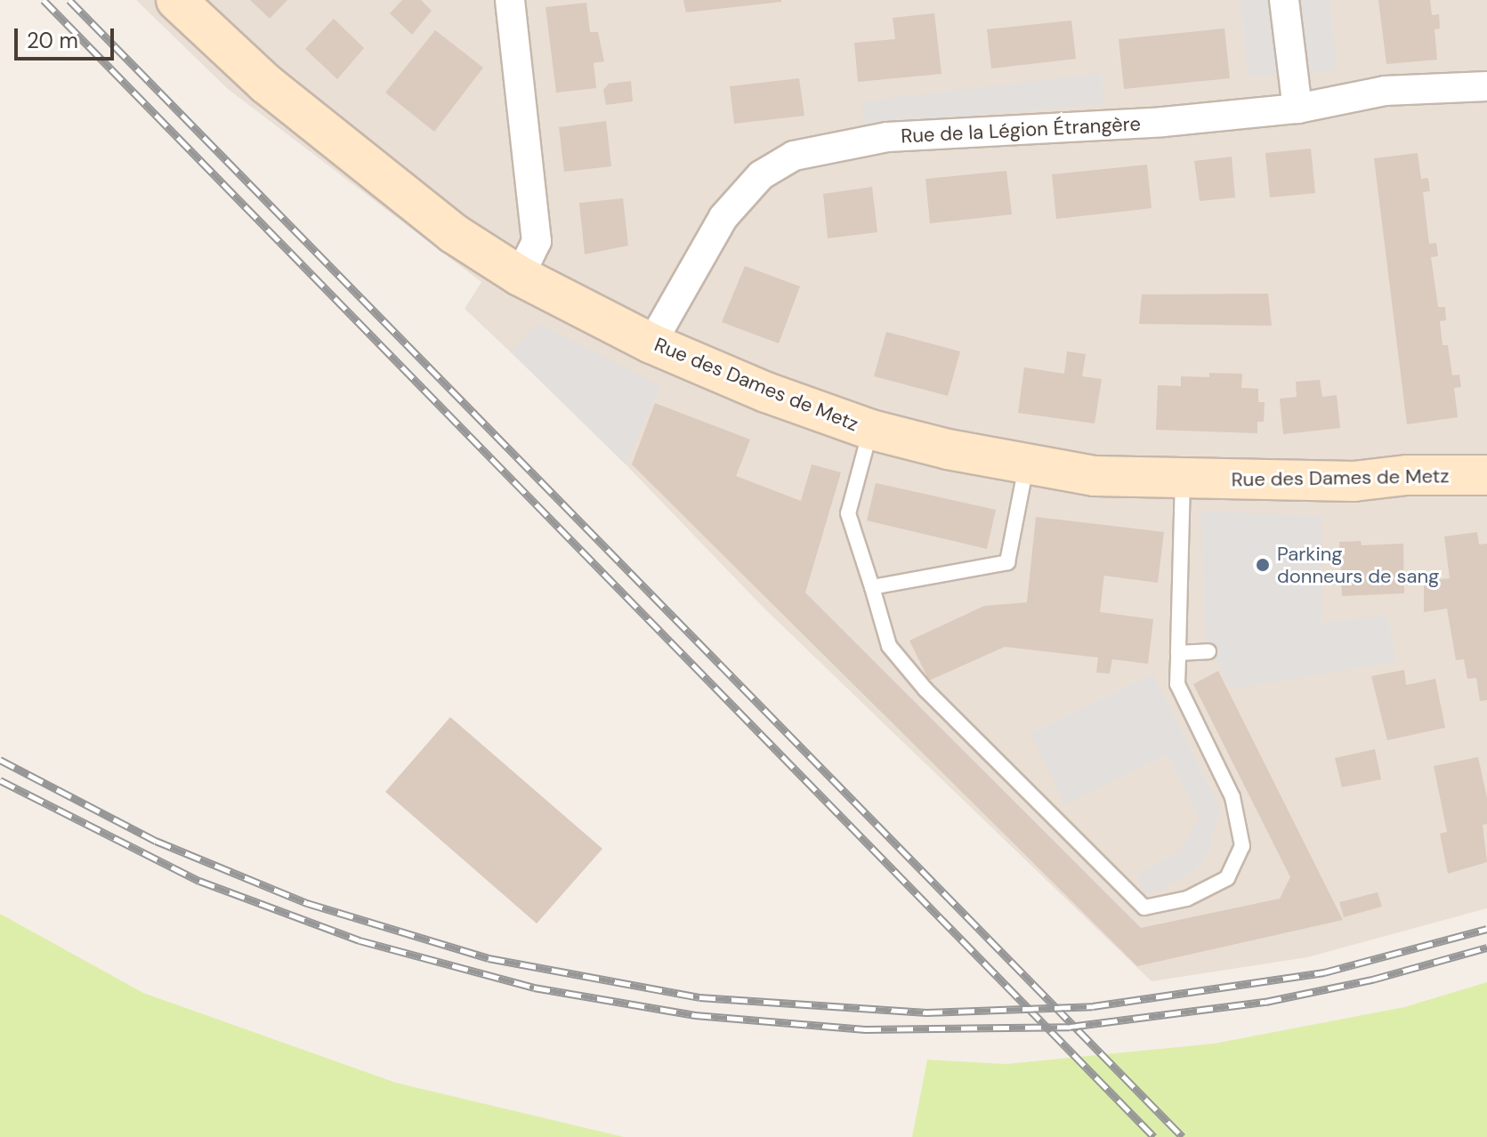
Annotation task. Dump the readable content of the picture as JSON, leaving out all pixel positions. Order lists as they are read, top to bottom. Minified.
{"streets":{"street":["Rue de la Légion Étrangère","Rue des Dames de Metz"]},"crossings":[["Rue de la Légion Étrangère","Rue des Dames de Metz"]],"places":["Parking donneurs de sang"],"scale_bar":"20 m"}
